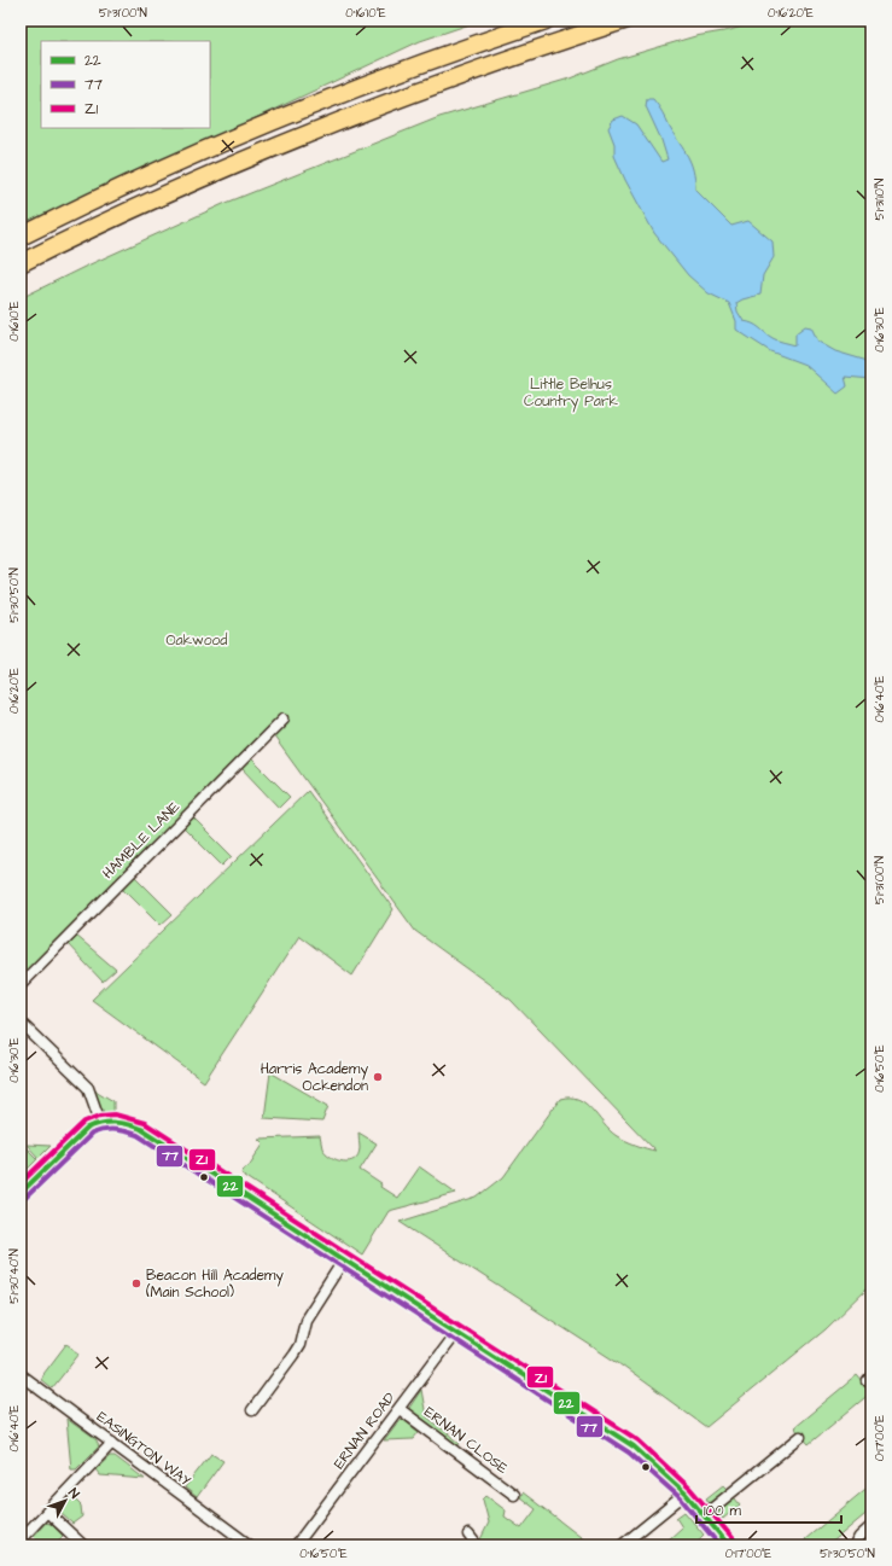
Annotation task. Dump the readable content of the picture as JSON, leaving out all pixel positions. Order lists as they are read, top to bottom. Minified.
{"streets":{"street":["HAMBLE LANE","ERNAN ROAD","ERNAN CLOSE","EASINGTON WAY"]},"crossings":[["ERNAN ROAD","ERNAN CLOSE"]],"parks":["Little Belhus Country Park","Oakwood"],"places":["Harris Academy Ockendon","Beacon Hill Academy (Main School)"],"lines":["transit line Z1","transit line 22","transit line 77"],"legend":["22","77","Z1"],"scale_bar":"100 m","north":"top right","coordinates":["51°31'00\"N","0°16'10\"E","0°16'20\"E","51°31'10\"N","0°16'30\"E","51°30'50\"N","0°16'40\"E","0°16'50\"E","51°30'40\"N","0°17'00\"E"]}
